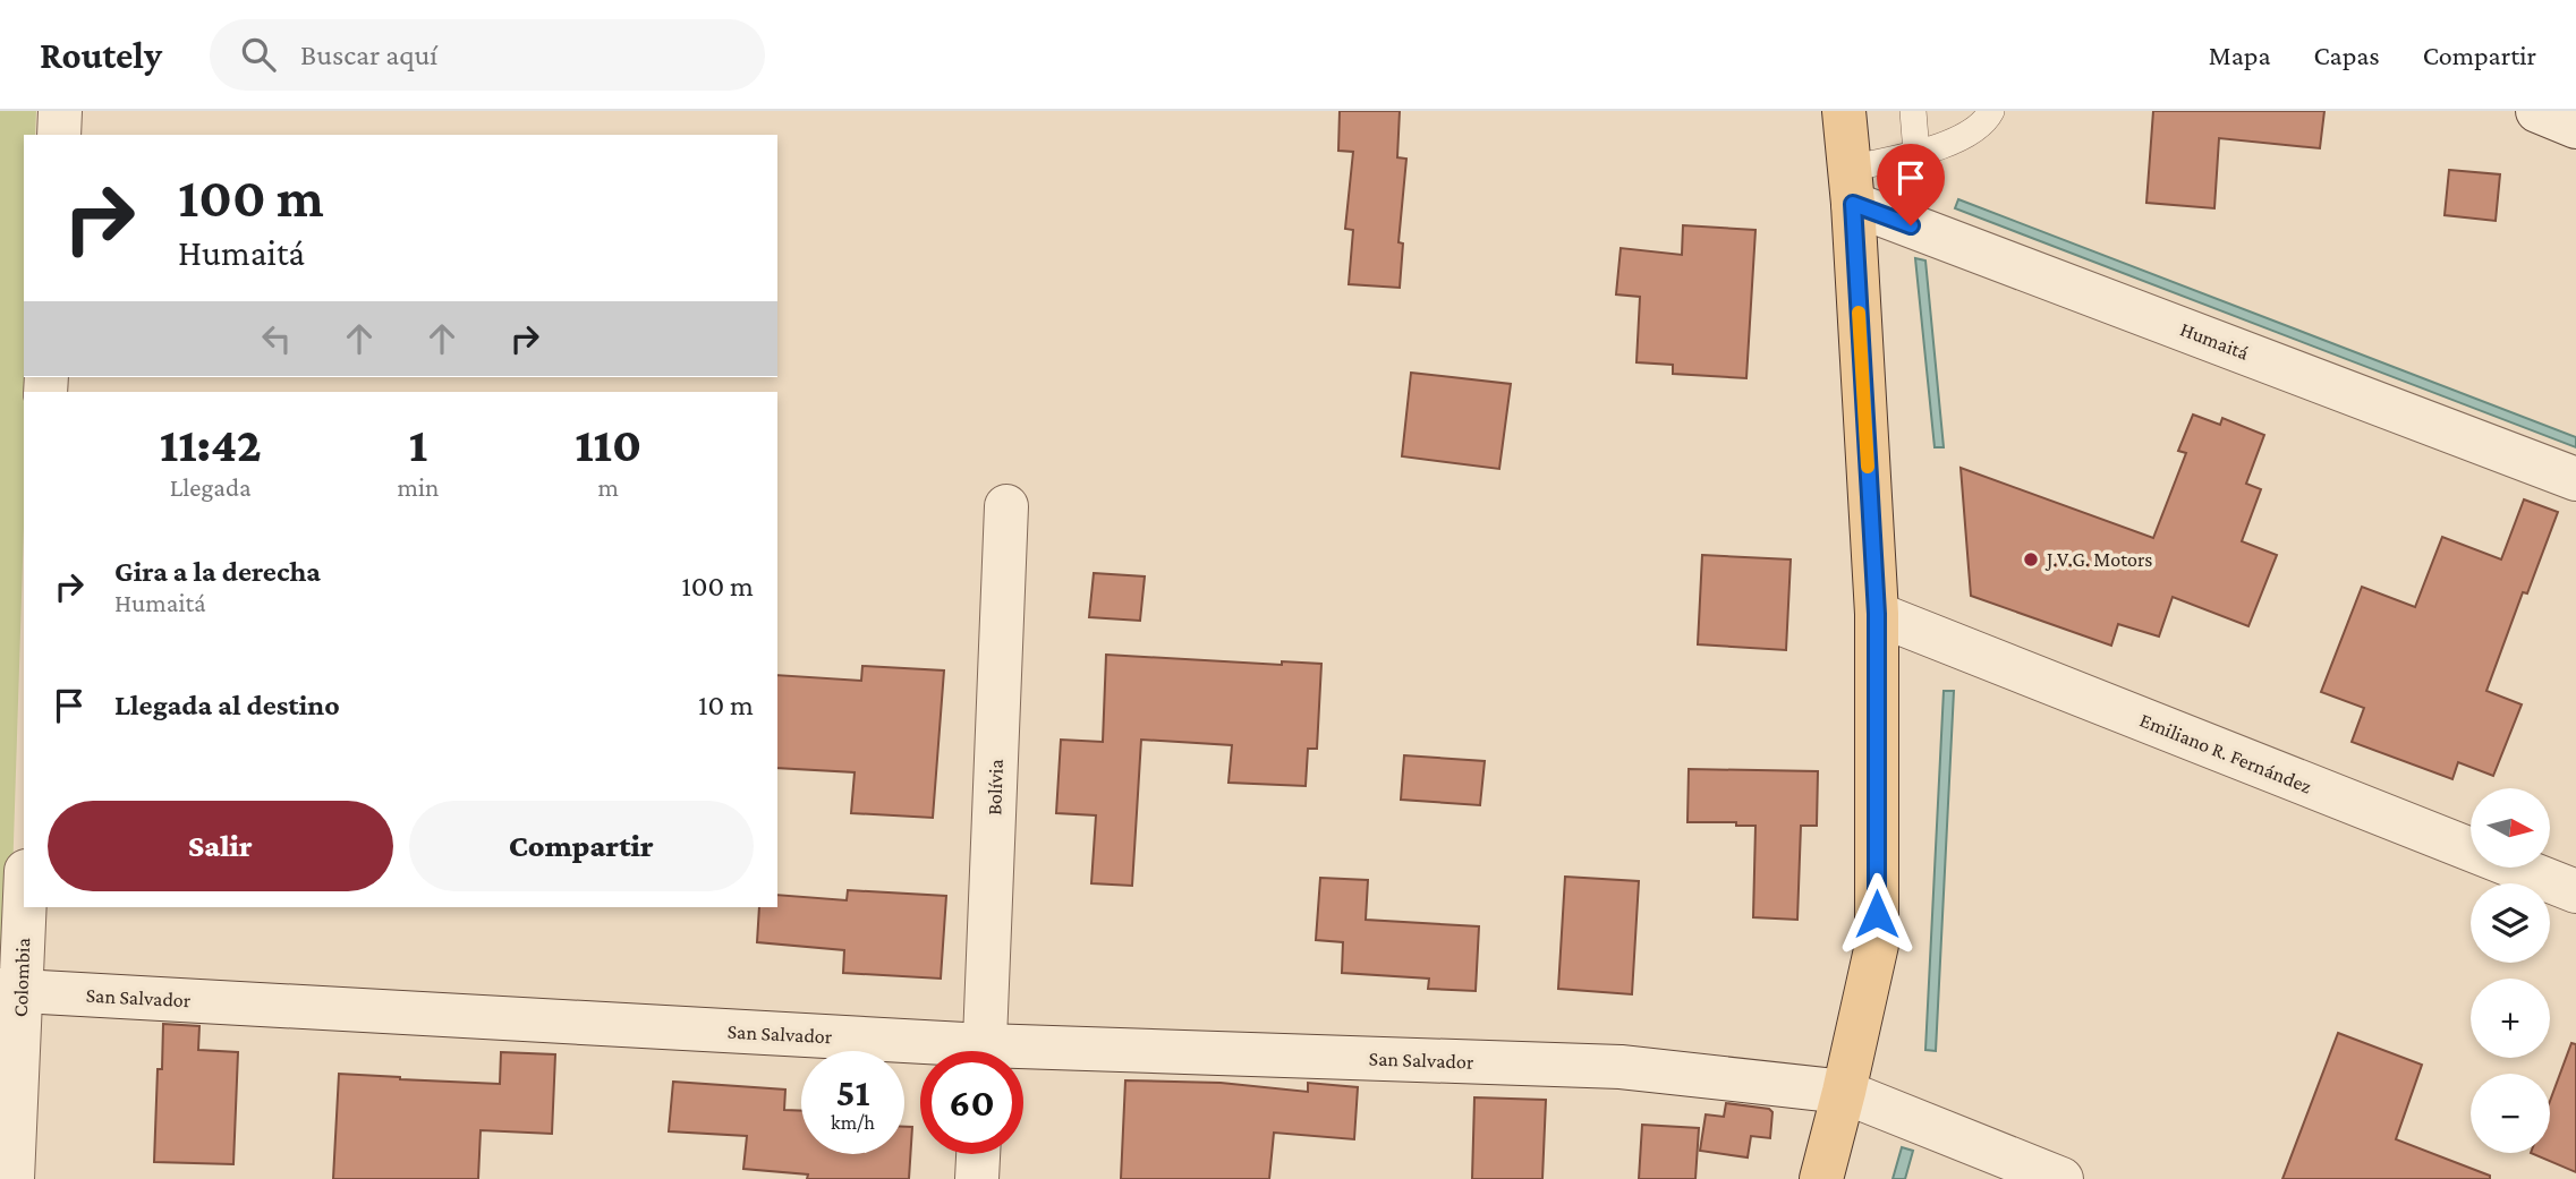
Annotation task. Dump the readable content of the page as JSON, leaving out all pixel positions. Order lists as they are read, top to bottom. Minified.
{"streets":{"street":["Humaitá","Emiliano R. Fernández","Bolívia","Colombia","San Salvador"]},"crossings":[["Colombia","San Salvador"]],"places":["J.V.G. Motors"],"north":"right","page":{"header":"Routely","search":"Buscar aquí","nav":["Mapa","Capas","Compartir"],"turn":["100 m","Humaitá"],"eta":["11:42","Llegada","1","min","110","m"],"list":[{"name":"Gira a la derecha","note":"Humaitá","value":"100 m"},{"name":"Llegada al destino","value":"10 m"}],"buttons":["Salir","Compartir"],"map_buttons":["+","−"],"speed":"51 km/h","limit":"60"}}
